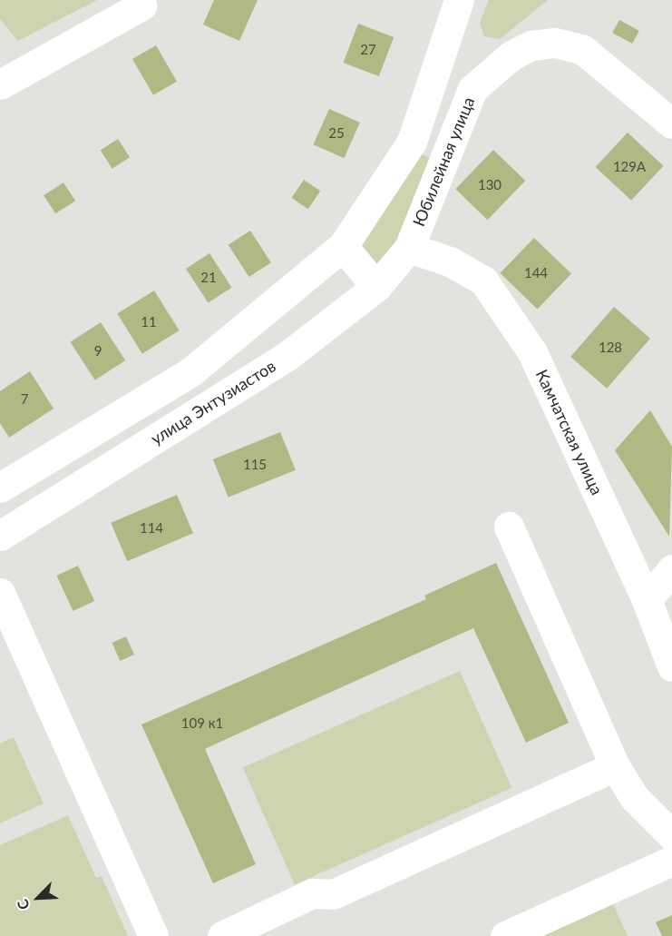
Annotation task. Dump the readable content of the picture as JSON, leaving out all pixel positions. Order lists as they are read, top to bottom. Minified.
{"streets":{"street":["Юбилейная улица","улица Энтузиастов","Камчатская улица"]},"crossings":[["Юбилейная улица","улица Энтузиастов"],["Юбилейная улица","Камчатская улица"],["улица Энтузиастов","Камчатская улица"]],"house_numbers":["27","25","129А","130","144","21","11","128","9","7","115","114","109 к1"],"north":"bottom left"}
